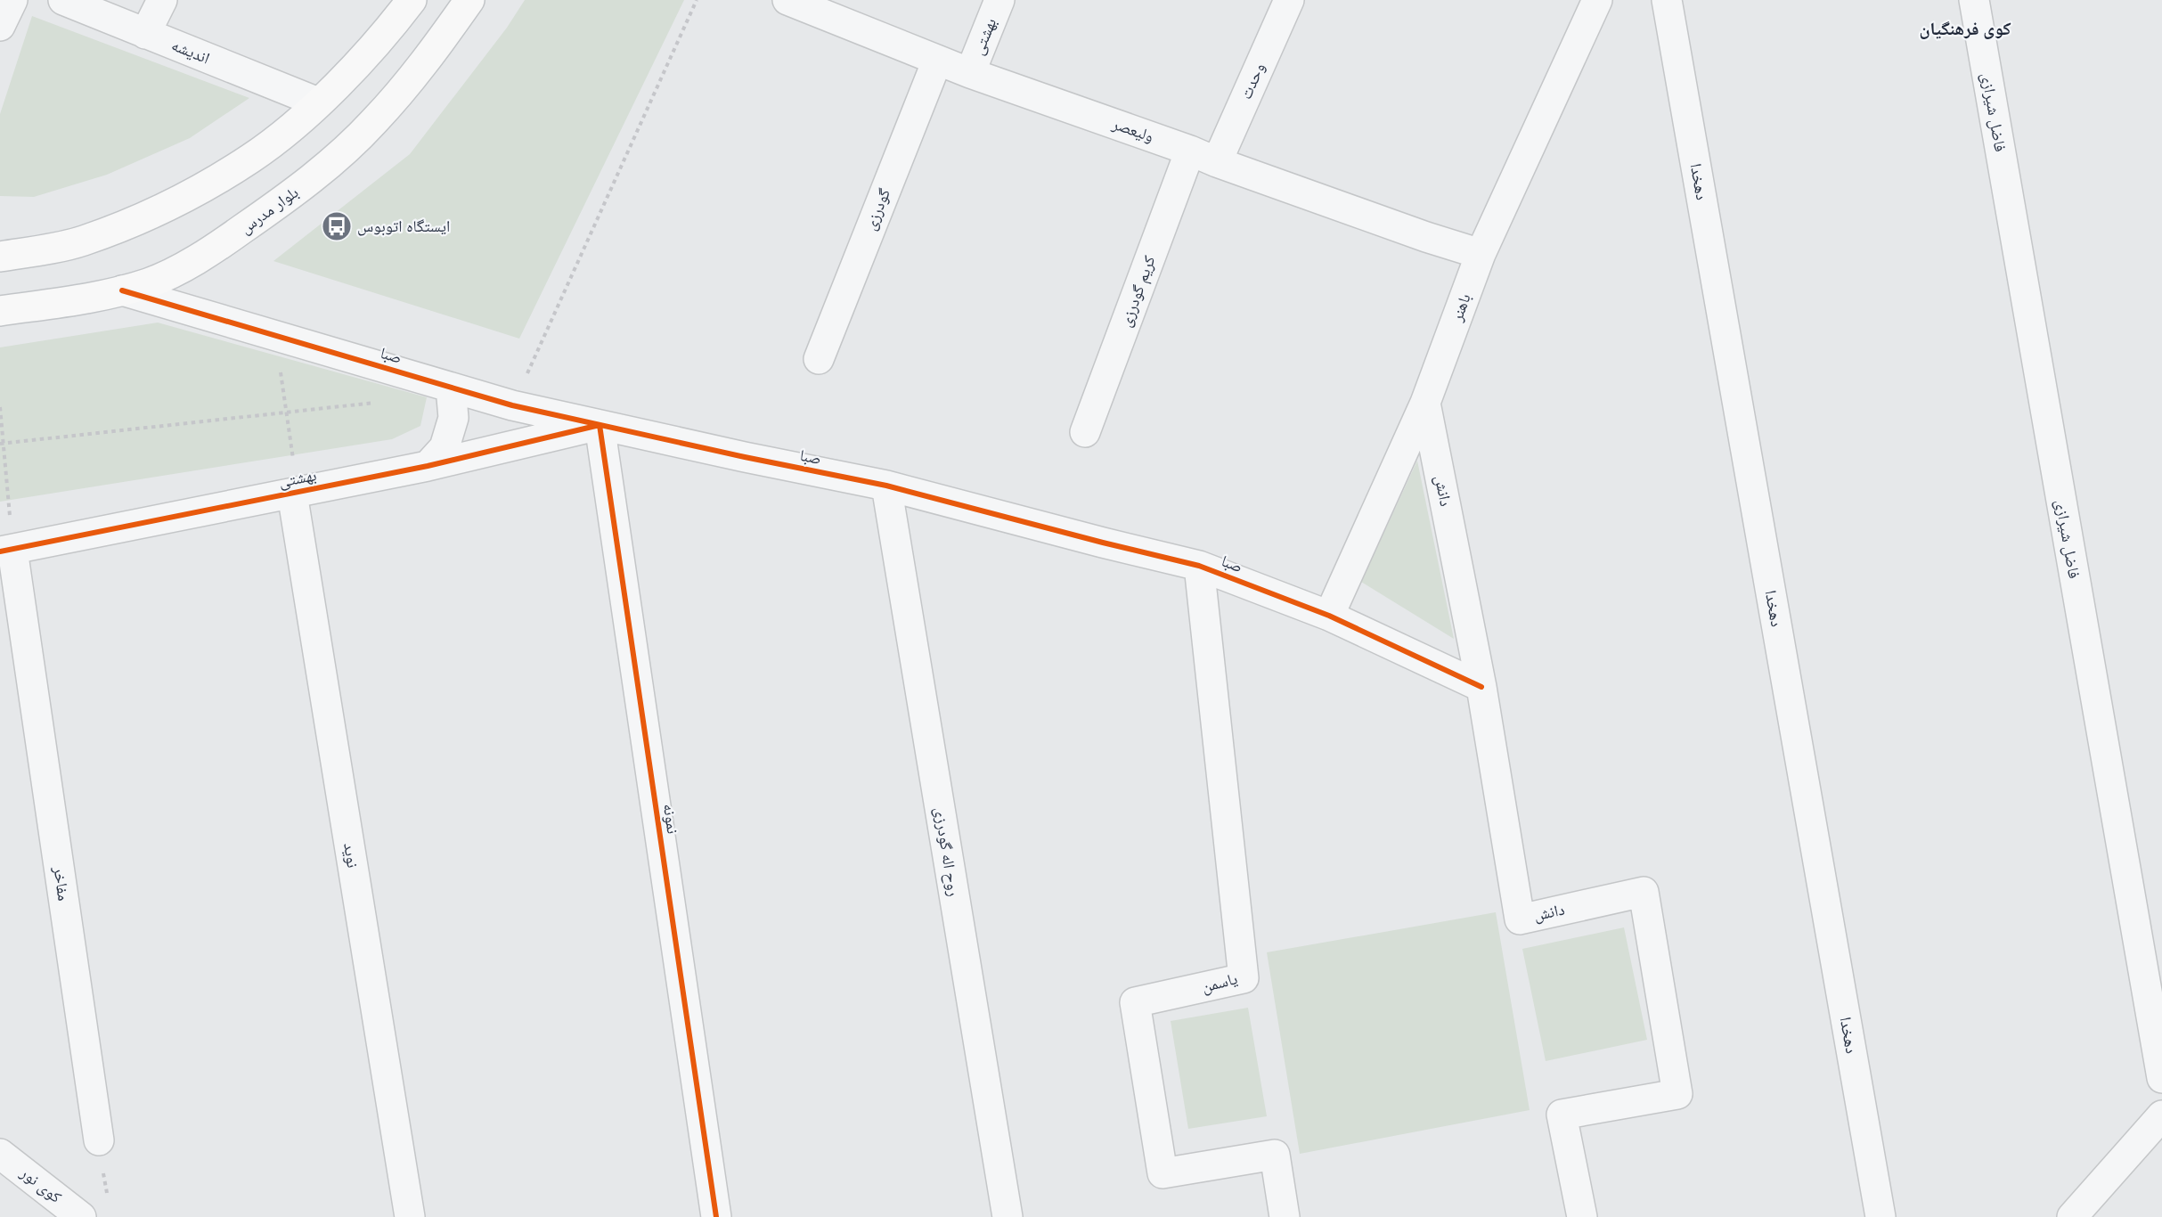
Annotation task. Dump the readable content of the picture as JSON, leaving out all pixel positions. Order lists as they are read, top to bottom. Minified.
{"streets":{"main road":["بلوار مدرس"],"street":["بهشتی","اندیشه","وحدت","فاضل شیرازی","ولیعصر","دهخدا","گودرزی","کریم گودرزی","باهنر","صبا","دانش","نمونه","روح اله گودرزی","نوید","مفاخر","یاسمن","کوی نور"]},"crossings":[["بهشتی","ولیعصر"],["بهشتی","صبا"],["بهشتی","نمونه"],["بهشتی","نوید"],["بهشتی","مفاخر"],["وحدت","ولیعصر"],["ولیعصر","گودرزی"],["ولیعصر","کریم گودرزی"],["ولیعصر","باهنر"],["بلوار مدرس","صبا"],["باهنر","صبا"],["باهنر","دانش"],["صبا","دانش"],["صبا","نمونه"],["صبا","روح اله گودرزی"],["صبا","یاسمن"]],"districts":["کوی فرهنگیان"],"places":{"bus stop":["ایستگاه اتوبوس"]}}
